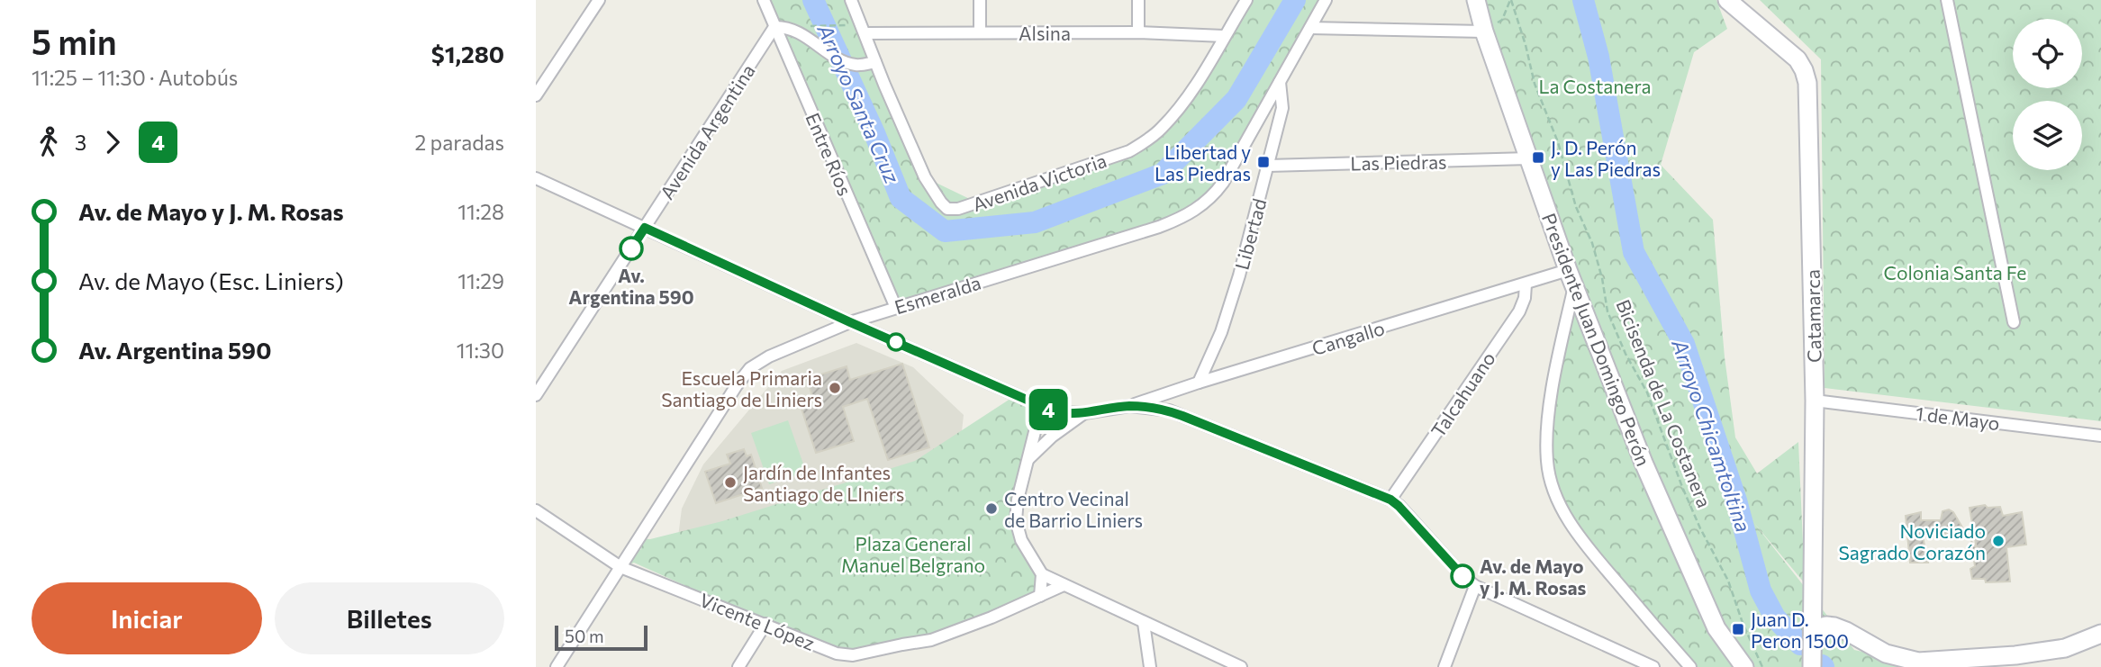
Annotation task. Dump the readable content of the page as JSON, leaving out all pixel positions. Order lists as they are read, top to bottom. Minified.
{"streets":{"street":["Alsina","Avenida Argentina","Entre Ríos","Las Piedras","Avenida Victoria","Libertad","Esmeralda","Catamarca","Cangallo","Presidente Juan Domingo Perón","Talcahuano","1 de Mayo","Vicente López"],"path":["Bicisenda de La Costanera"]},"crossings":[["Alsina","Avenida Victoria"],["Avenida Argentina","Entre Ríos"],["Entre Ríos","Esmeralda"],["Las Piedras","Libertad"],["Las Piedras","Presidente Juan Domingo Perón"],["Libertad","Esmeralda"],["Libertad","Cangallo"],["Esmeralda","Vicente López"],["Catamarca","1 de Mayo"],["Cangallo","Presidente Juan Domingo Perón"],["Cangallo","Talcahuano"]],"water":["Arroyo Santa Cruz","Arroyo Chicamtoltina"],"parks":["La Costanera","Colonia Santa Fe","Plaza General Manuel Belgrano"],"places":{"transit":["J. D. Perón y Las Piedras","Libertad y Las Piedras","Juan D. Peron 1500"],"other":["Av. Argentina 590","Escuela Primaria Santiago de Liniers","Jardín de Infantes Santiago de LIniers","Centro Vecinal de Barrio Liniers","Noviciado Sagrado Corazón","Av. de Mayo y J. M. Rosas"]},"lines":["bus line 4"],"scale_bar":"50 m","page":{"heading":["5 min","11:25 – 11:30 · Autobús","$1,280"],"on_map":"4","legs":["3","4","2 paradas"],"list":[{"name":"Av. de Mayo y J. M. Rosas","value":"11:28"},{"name":"Av. de Mayo (Esc. Liniers)","value":"11:29"},{"name":"Av. Argentina 590","value":"11:30"}],"buttons":["Iniciar","Billetes"],"scale":"50 m"}}
